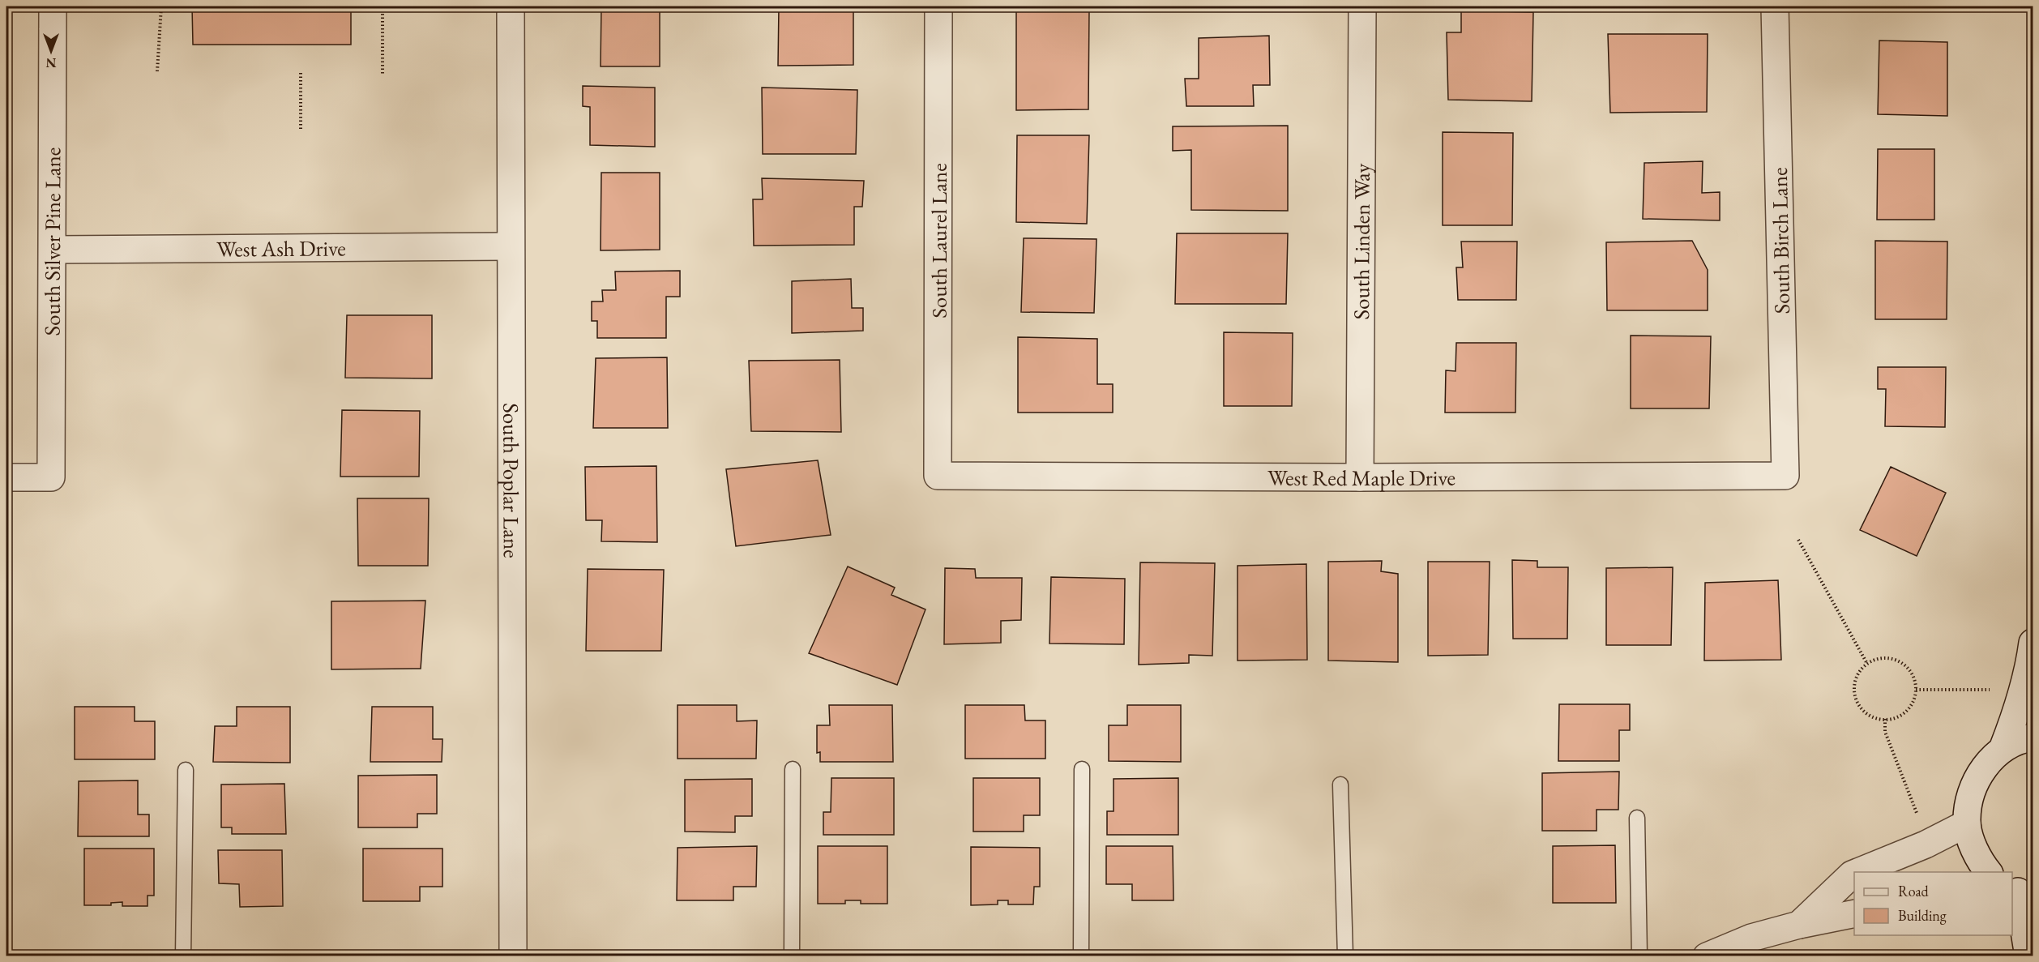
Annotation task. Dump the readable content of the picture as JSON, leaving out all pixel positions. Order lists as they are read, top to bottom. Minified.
{"streets":{"street":["South Laurel Lane","South Birch Lane","South Silver Pine Lane","South Linden Way","West Ash Drive","West Red Maple Drive","South Poplar Lane"]},"crossings":[["South Laurel Lane","West Red Maple Drive"],["South Birch Lane","West Red Maple Drive"],["South Silver Pine Lane","West Ash Drive"],["South Linden Way","West Red Maple Drive"],["West Ash Drive","South Poplar Lane"]],"legend":["Road","Building"],"north":"bottom"}
